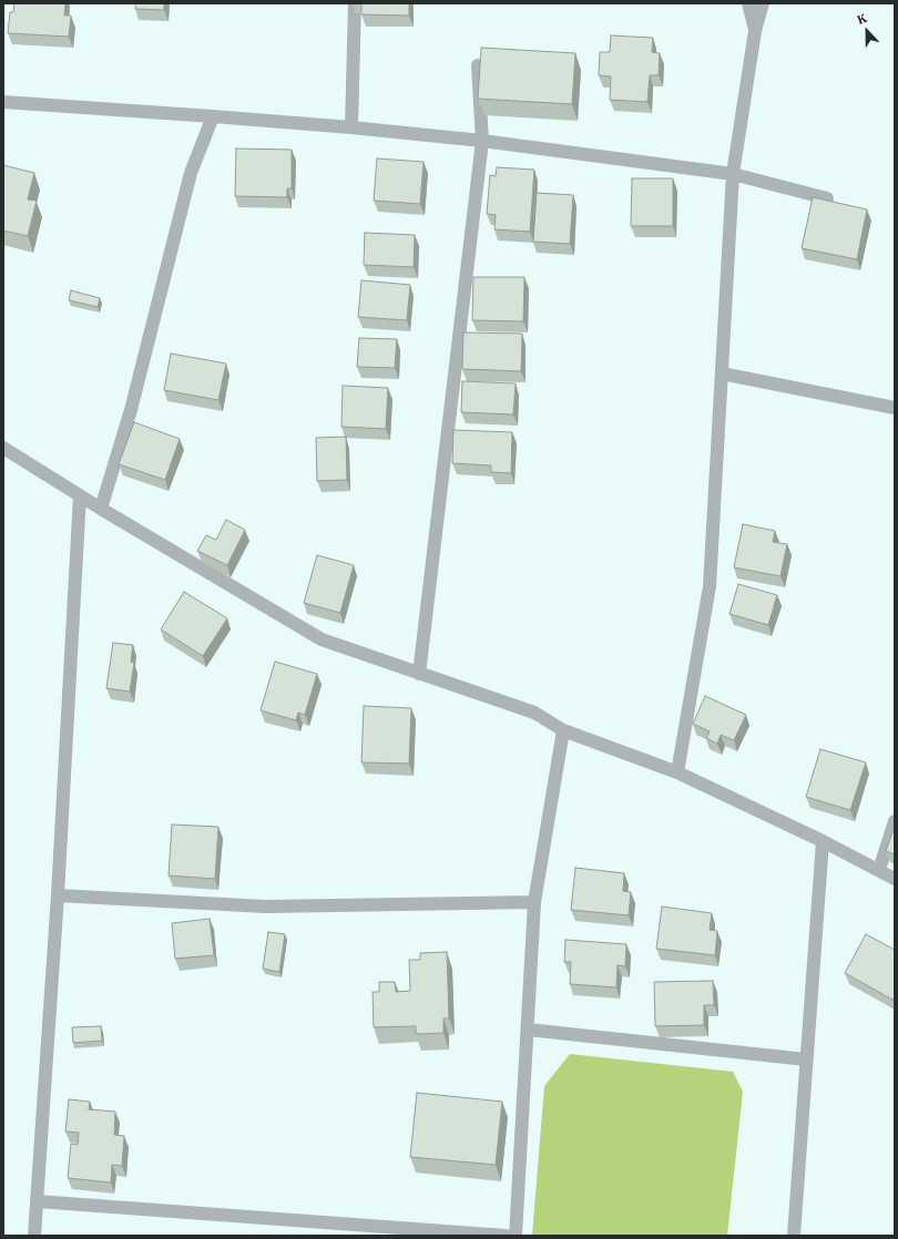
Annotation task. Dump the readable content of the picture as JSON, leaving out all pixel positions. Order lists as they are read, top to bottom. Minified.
{"north":"top"}
